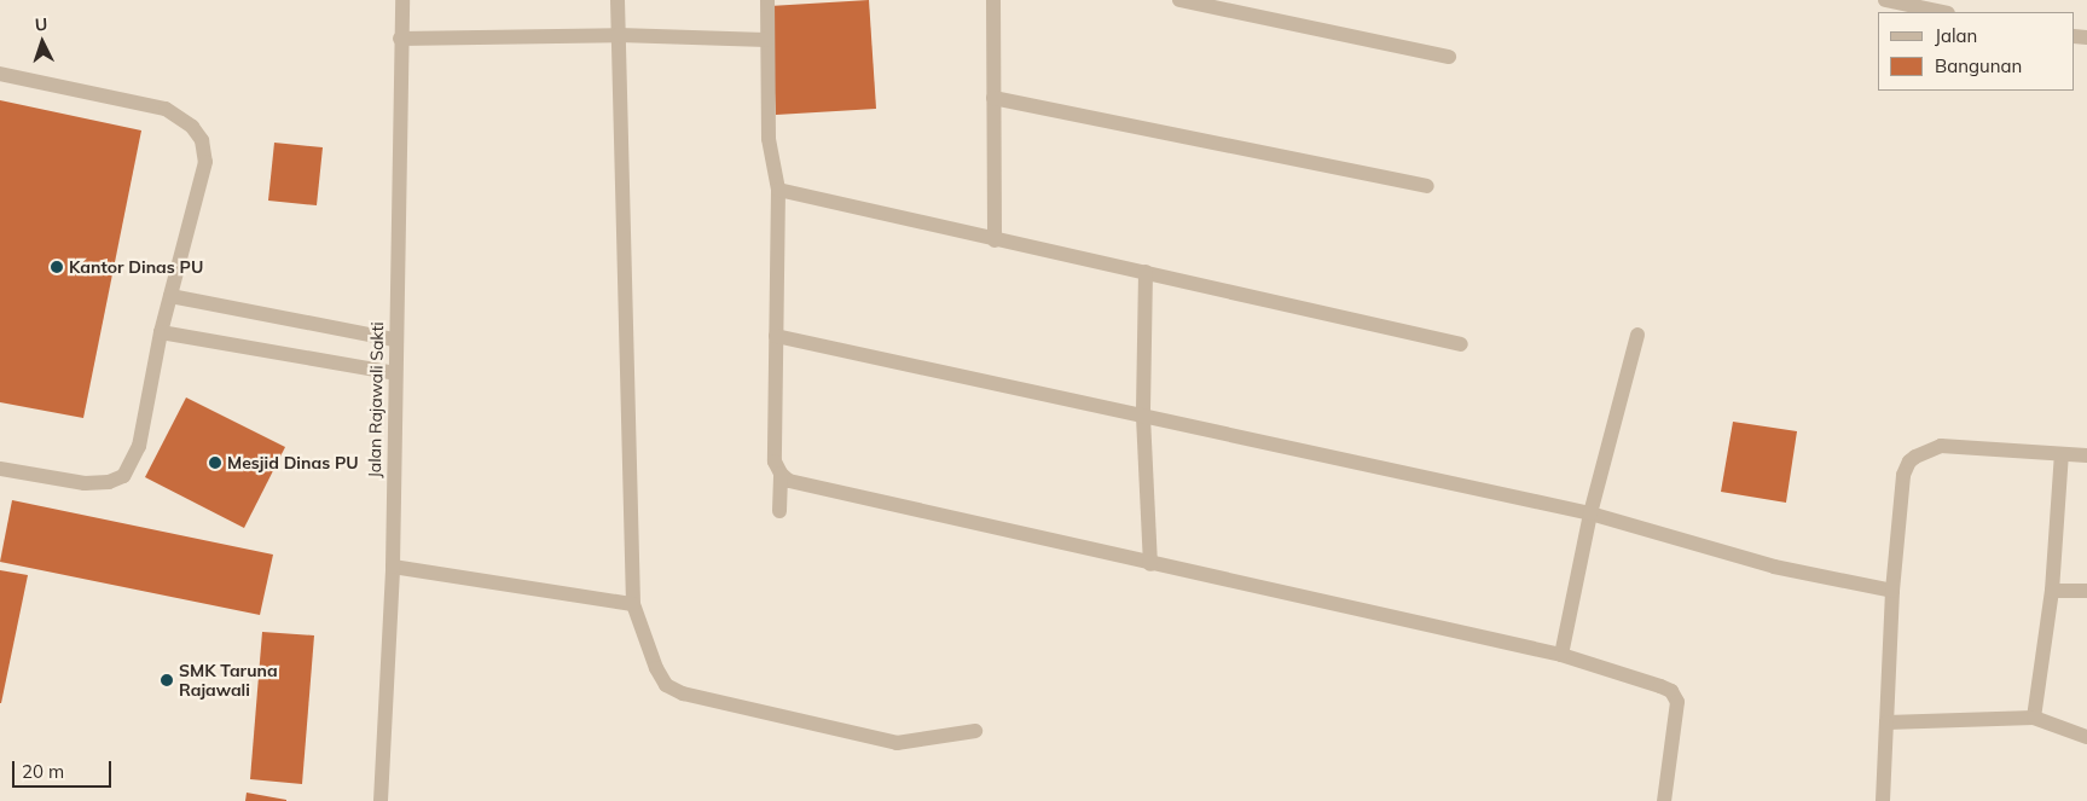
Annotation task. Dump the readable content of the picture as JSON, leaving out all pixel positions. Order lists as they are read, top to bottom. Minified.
{"streets":{"street":["Jalan Rajawali Sakti"]},"places":["Kantor Dinas PU","Mesjid Dinas PU","SMK Taruna Rajawali"],"legend":["Jalan","Bangunan"],"scale_bar":"20 m","north":"top"}
